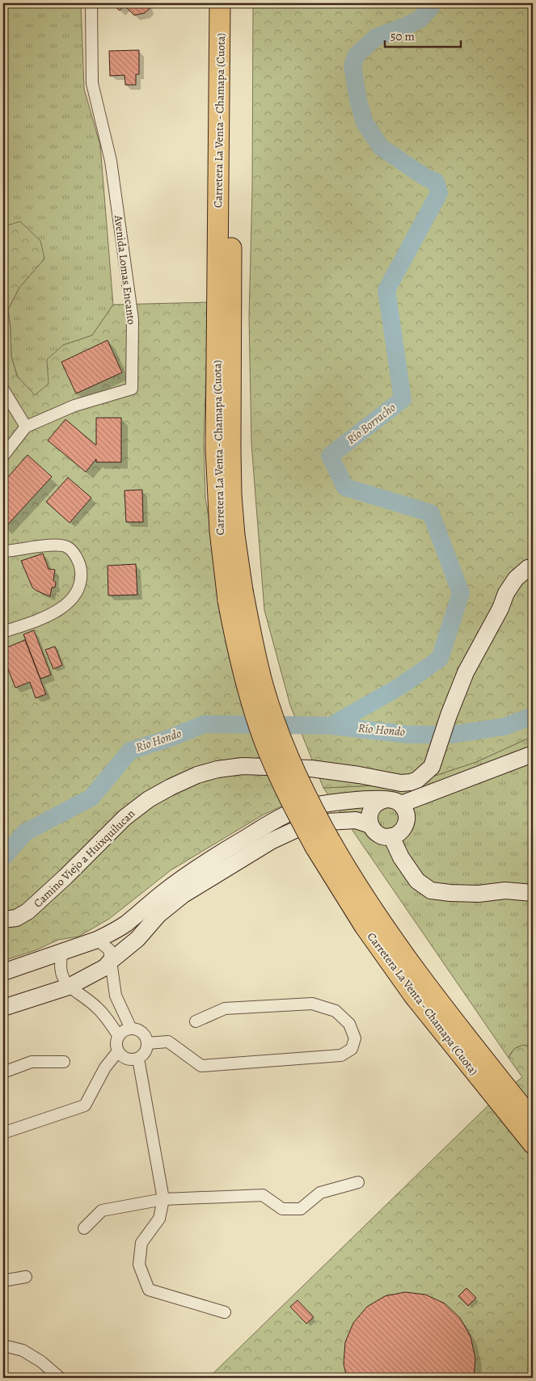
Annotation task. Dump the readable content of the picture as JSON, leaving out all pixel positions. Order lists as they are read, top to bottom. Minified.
{"streets":{"highway":["Carretera La Venta - Chamapa (Cuota)"],"main road":["Camino Viejo a Huixquilucan"],"street":["Avenida Lomas Encanto"]},"water":["Río Borracho","Río Hondo","Rio Hondo"],"scale_bar":"50 m"}
